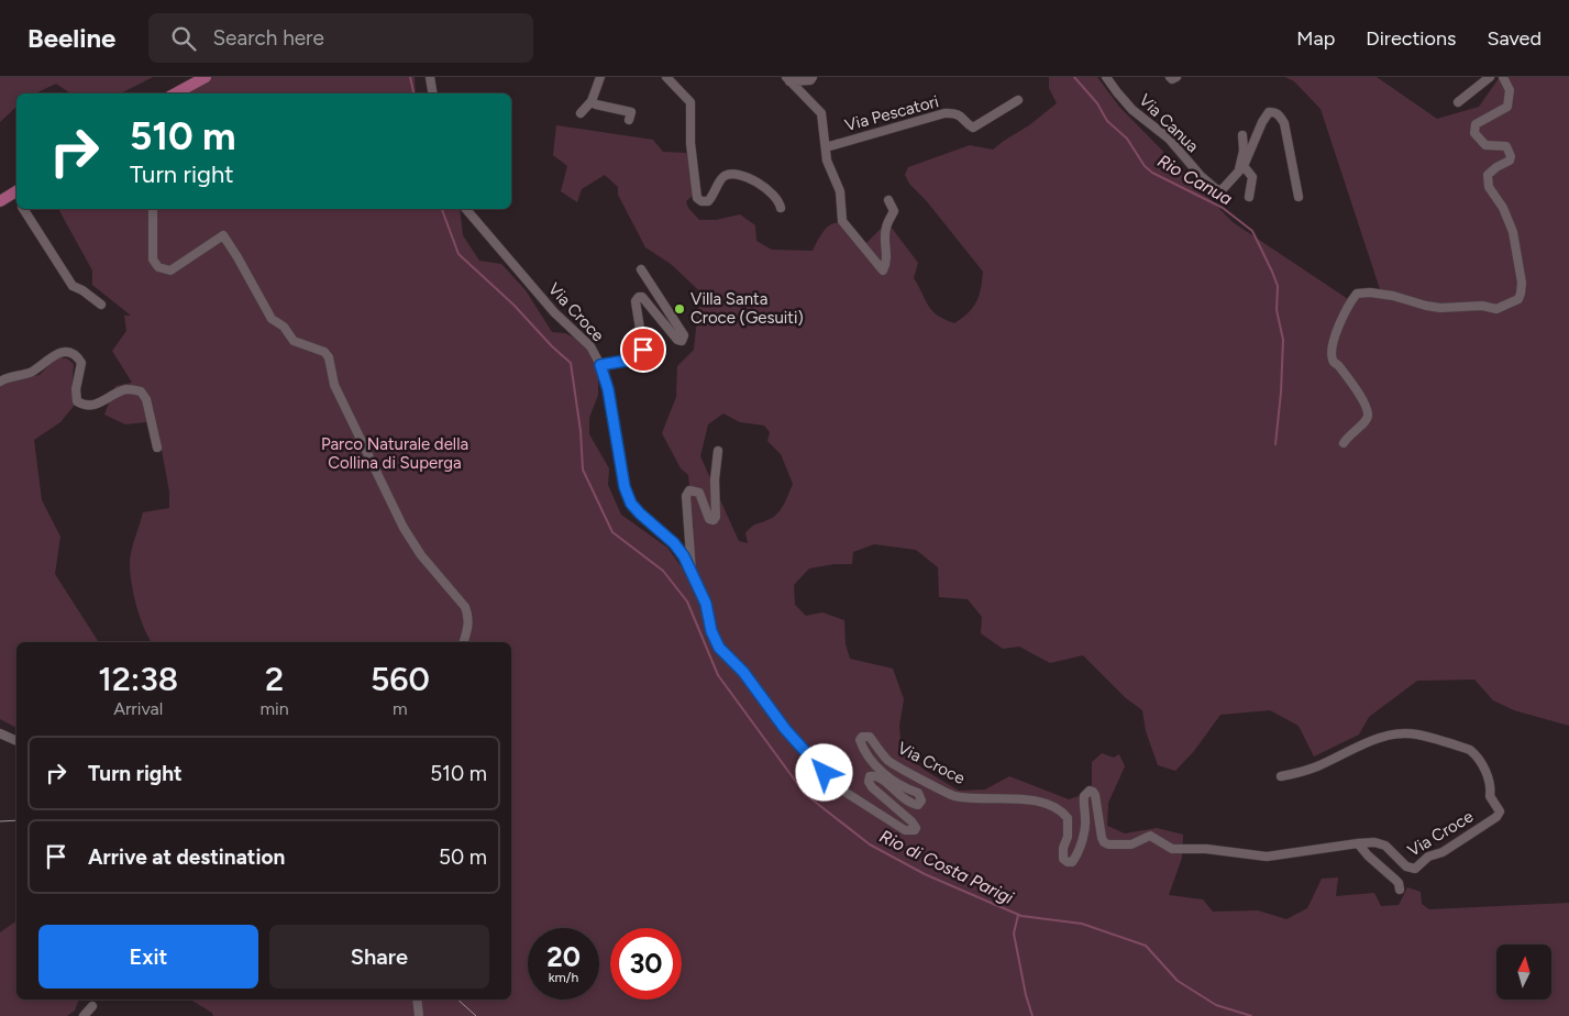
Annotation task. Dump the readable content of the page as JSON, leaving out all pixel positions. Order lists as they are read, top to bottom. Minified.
{"streets":{"street":["Via Pescatori","Via Canua","Via Croce"]},"water":["Rio Canua","Rio di Costa Parigi"],"parks":["Parco Naturale della Collina di Superga"],"places":["Villa Santa Croce (Gesuiti)"],"north":"top","page":{"header":"Beeline","search":"Search here","nav":["Map","Directions","Saved"],"turn":["510 m","Turn right"],"eta":["12:38","Arrival","2","min","560","m"],"list":[{"name":"Turn right","value":"510 m"},{"name":"Arrive at destination","value":"50 m"}],"buttons":["Exit","Share"],"speed":"20 km/h","limit":"30"}}
